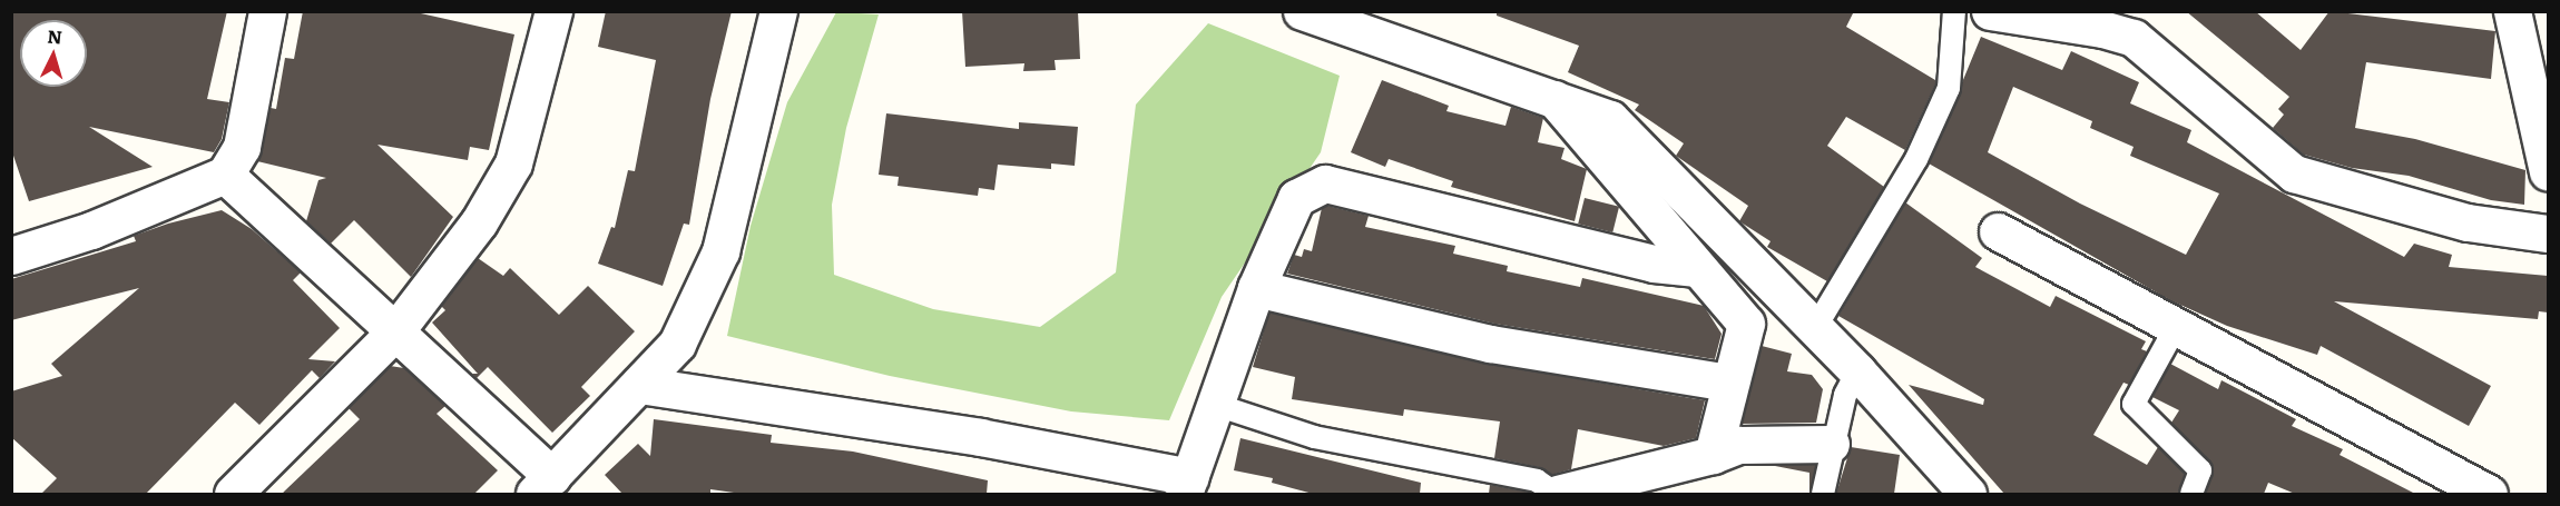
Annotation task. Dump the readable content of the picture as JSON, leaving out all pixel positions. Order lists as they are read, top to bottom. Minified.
{"north":"top"}
